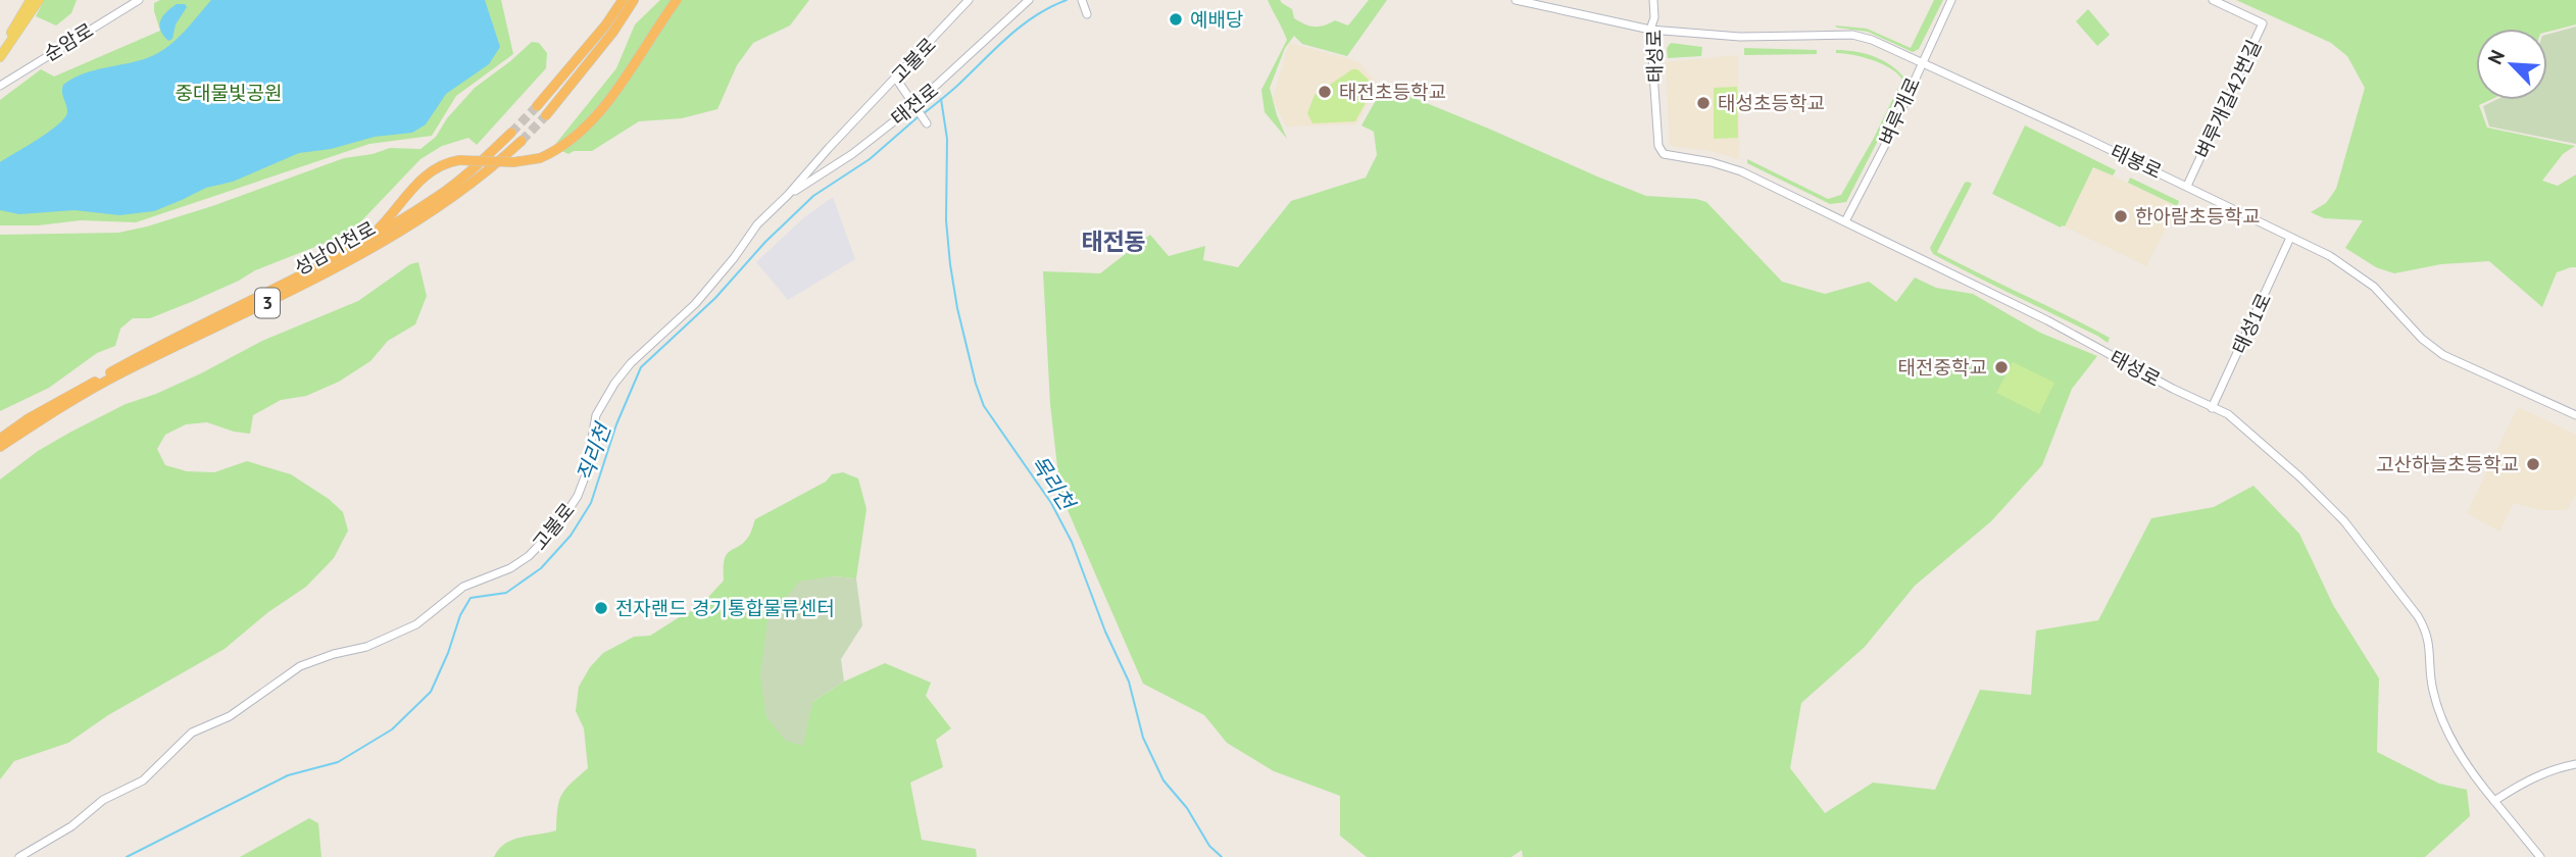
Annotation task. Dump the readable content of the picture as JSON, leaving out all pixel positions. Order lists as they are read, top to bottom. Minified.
{"streets":{"highway":["성남이천로","3"],"street":["순암로","태성로","고불로","벼루개길42번길","태전로","벼루개로","태봉로","태성1로"]},"crossings":[["태성로","벼루개로"],["태성로","태봉로"],["태성로","태성1로"],["고불로","태전로"],["벼루개길42번길","태봉로"],["벼루개로","태봉로"],["태봉로","태성1로"]],"districts":["태전동"],"water":["직리천","목리천"],"parks":["중대물빛공원"],"places":["예배당","태전초등학교","태성초등학교","한아람초등학교","태전중학교","고산하늘초등학교","전자랜드 경기통합물류센터"],"north":"top left"}
